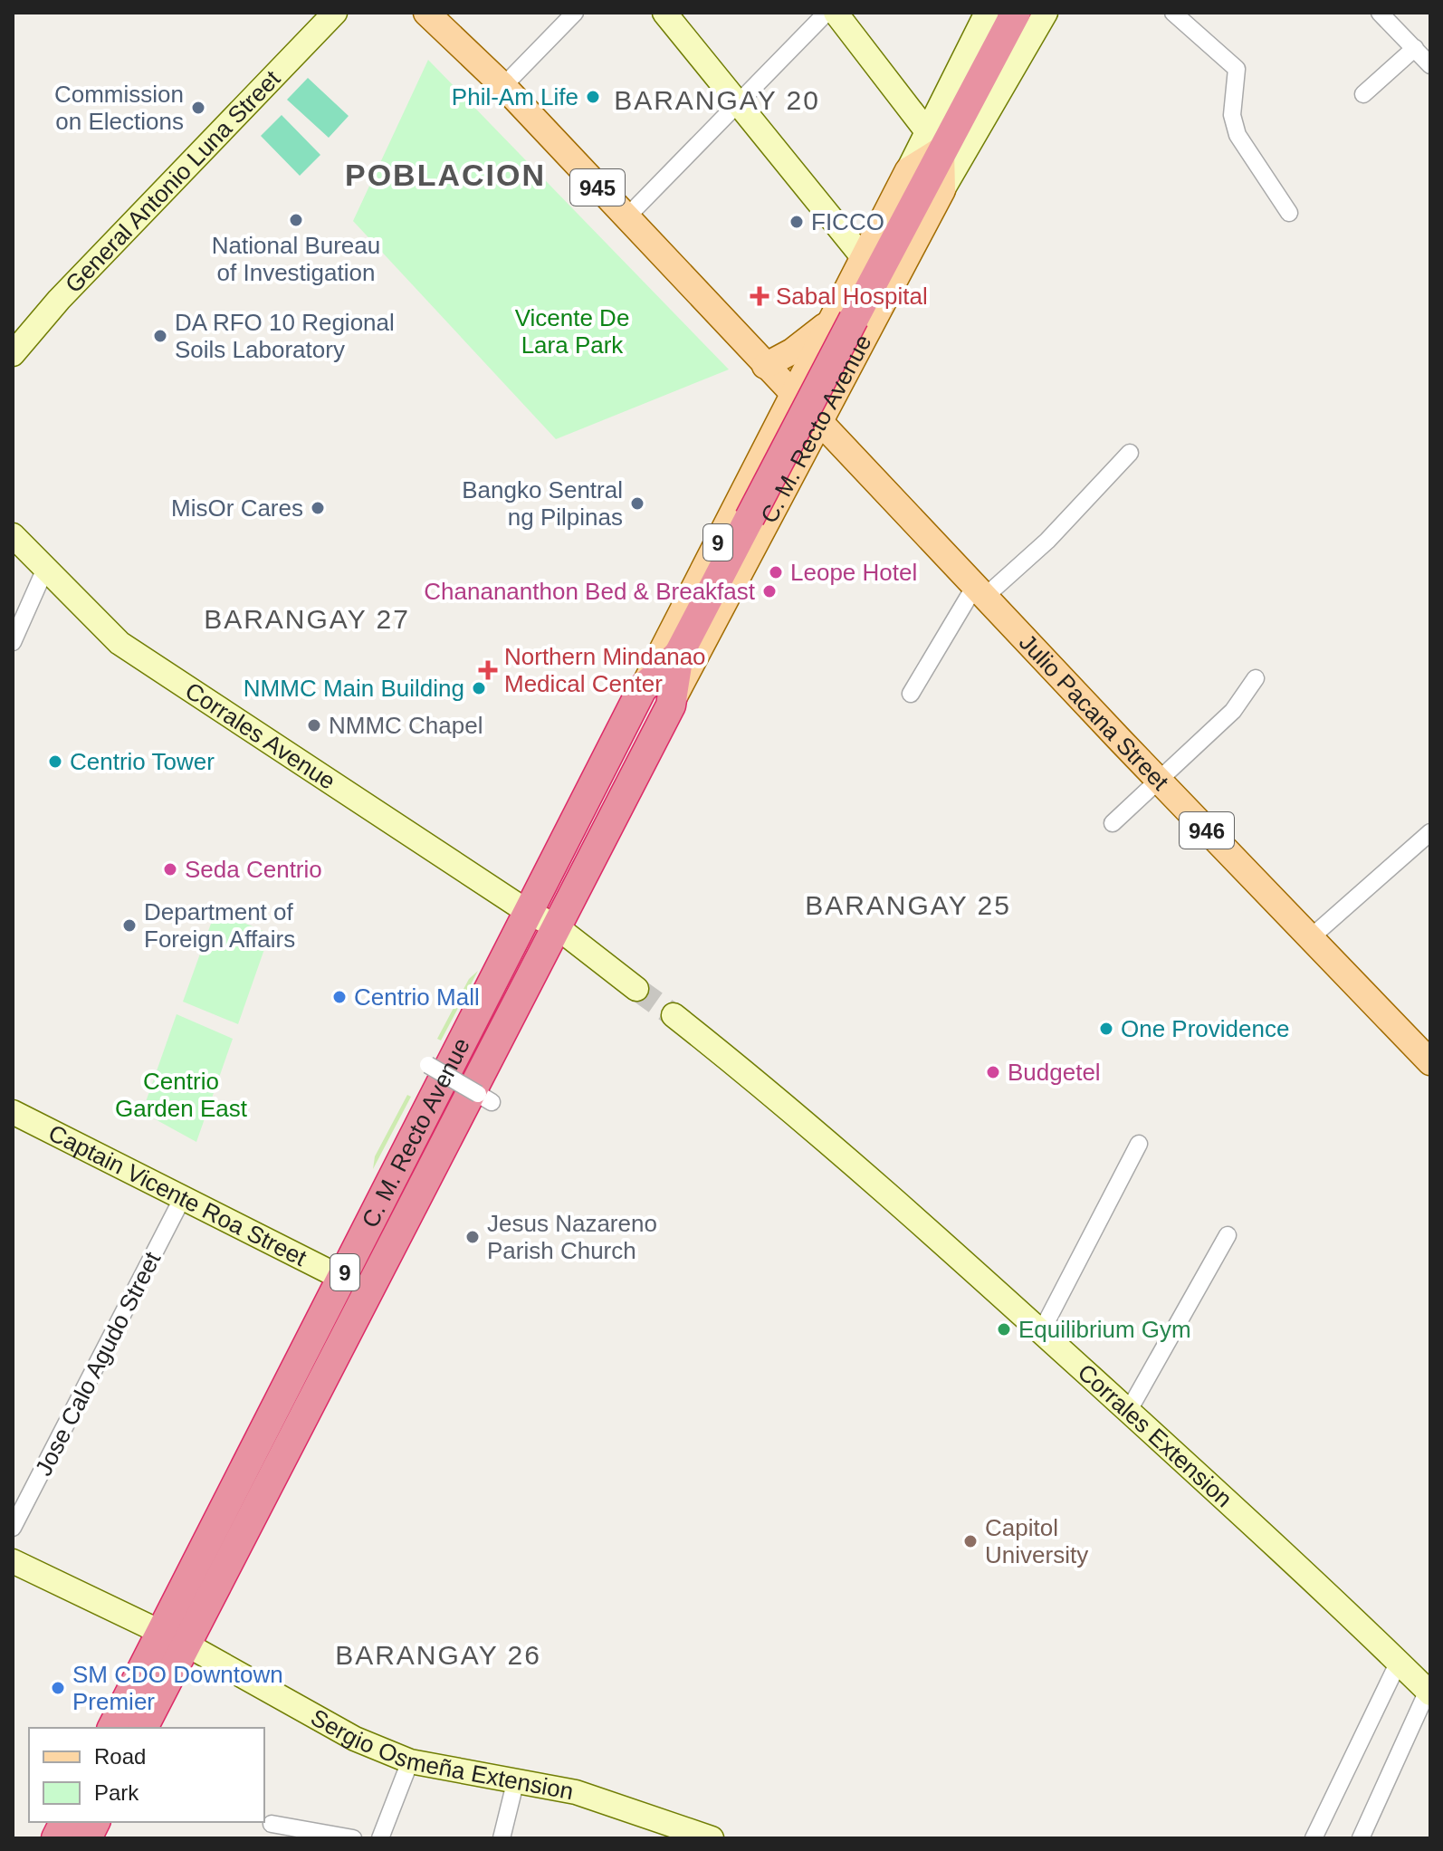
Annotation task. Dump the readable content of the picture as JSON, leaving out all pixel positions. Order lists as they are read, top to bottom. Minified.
{"streets":{"highway":["C. M. Recto Avenue","9"],"main road":["General Antonio Luna Street","945","Julio Pacana Street","Corrales Avenue","946","Captain Vicente Roa Street","Corrales Extension","Sergio Osmeña Extension"],"street":["Jose Calo Agudo Street"]},"crossings":[["945","C. M. Recto Avenue"],["945","Julio Pacana Street"],["C. M. Recto Avenue","Julio Pacana Street"],["C. M. Recto Avenue","Corrales Avenue"],["C. M. Recto Avenue","Captain Vicente Roa Street"],["C. M. Recto Avenue","Sergio Osmeña Extension"],["Captain Vicente Roa Street","Jose Calo Agudo Street"]],"districts":["BARANGAY 20","POBLACION","BARANGAY 27","BARANGAY 25","BARANGAY 26"],"parks":["Vicente De Lara Park","Centrio Garden East"],"places":{"other":["Phil-Am Life","Commission on Elections","National Bureau of Investigation","FICCO","DA RFO 10 Regional Soils Laboratory","Bangko Sentral ng Pilpinas","MisOr Cares","Leope Hotel","Chanananthon Bed & Breakfast","NMMC Main Building","NMMC Chapel","Centrio Tower","Seda Centrio","Department of Foreign Affairs","Centrio Mall","One Providence","Budgetel","Jesus Nazareno Parish Church","Equilibrium Gym","Capitol University","SM CDO Downtown Premier"],"health":["Sabal Hospital","Northern Mindanao Medical Center"]},"legend":["Road","Park"]}
